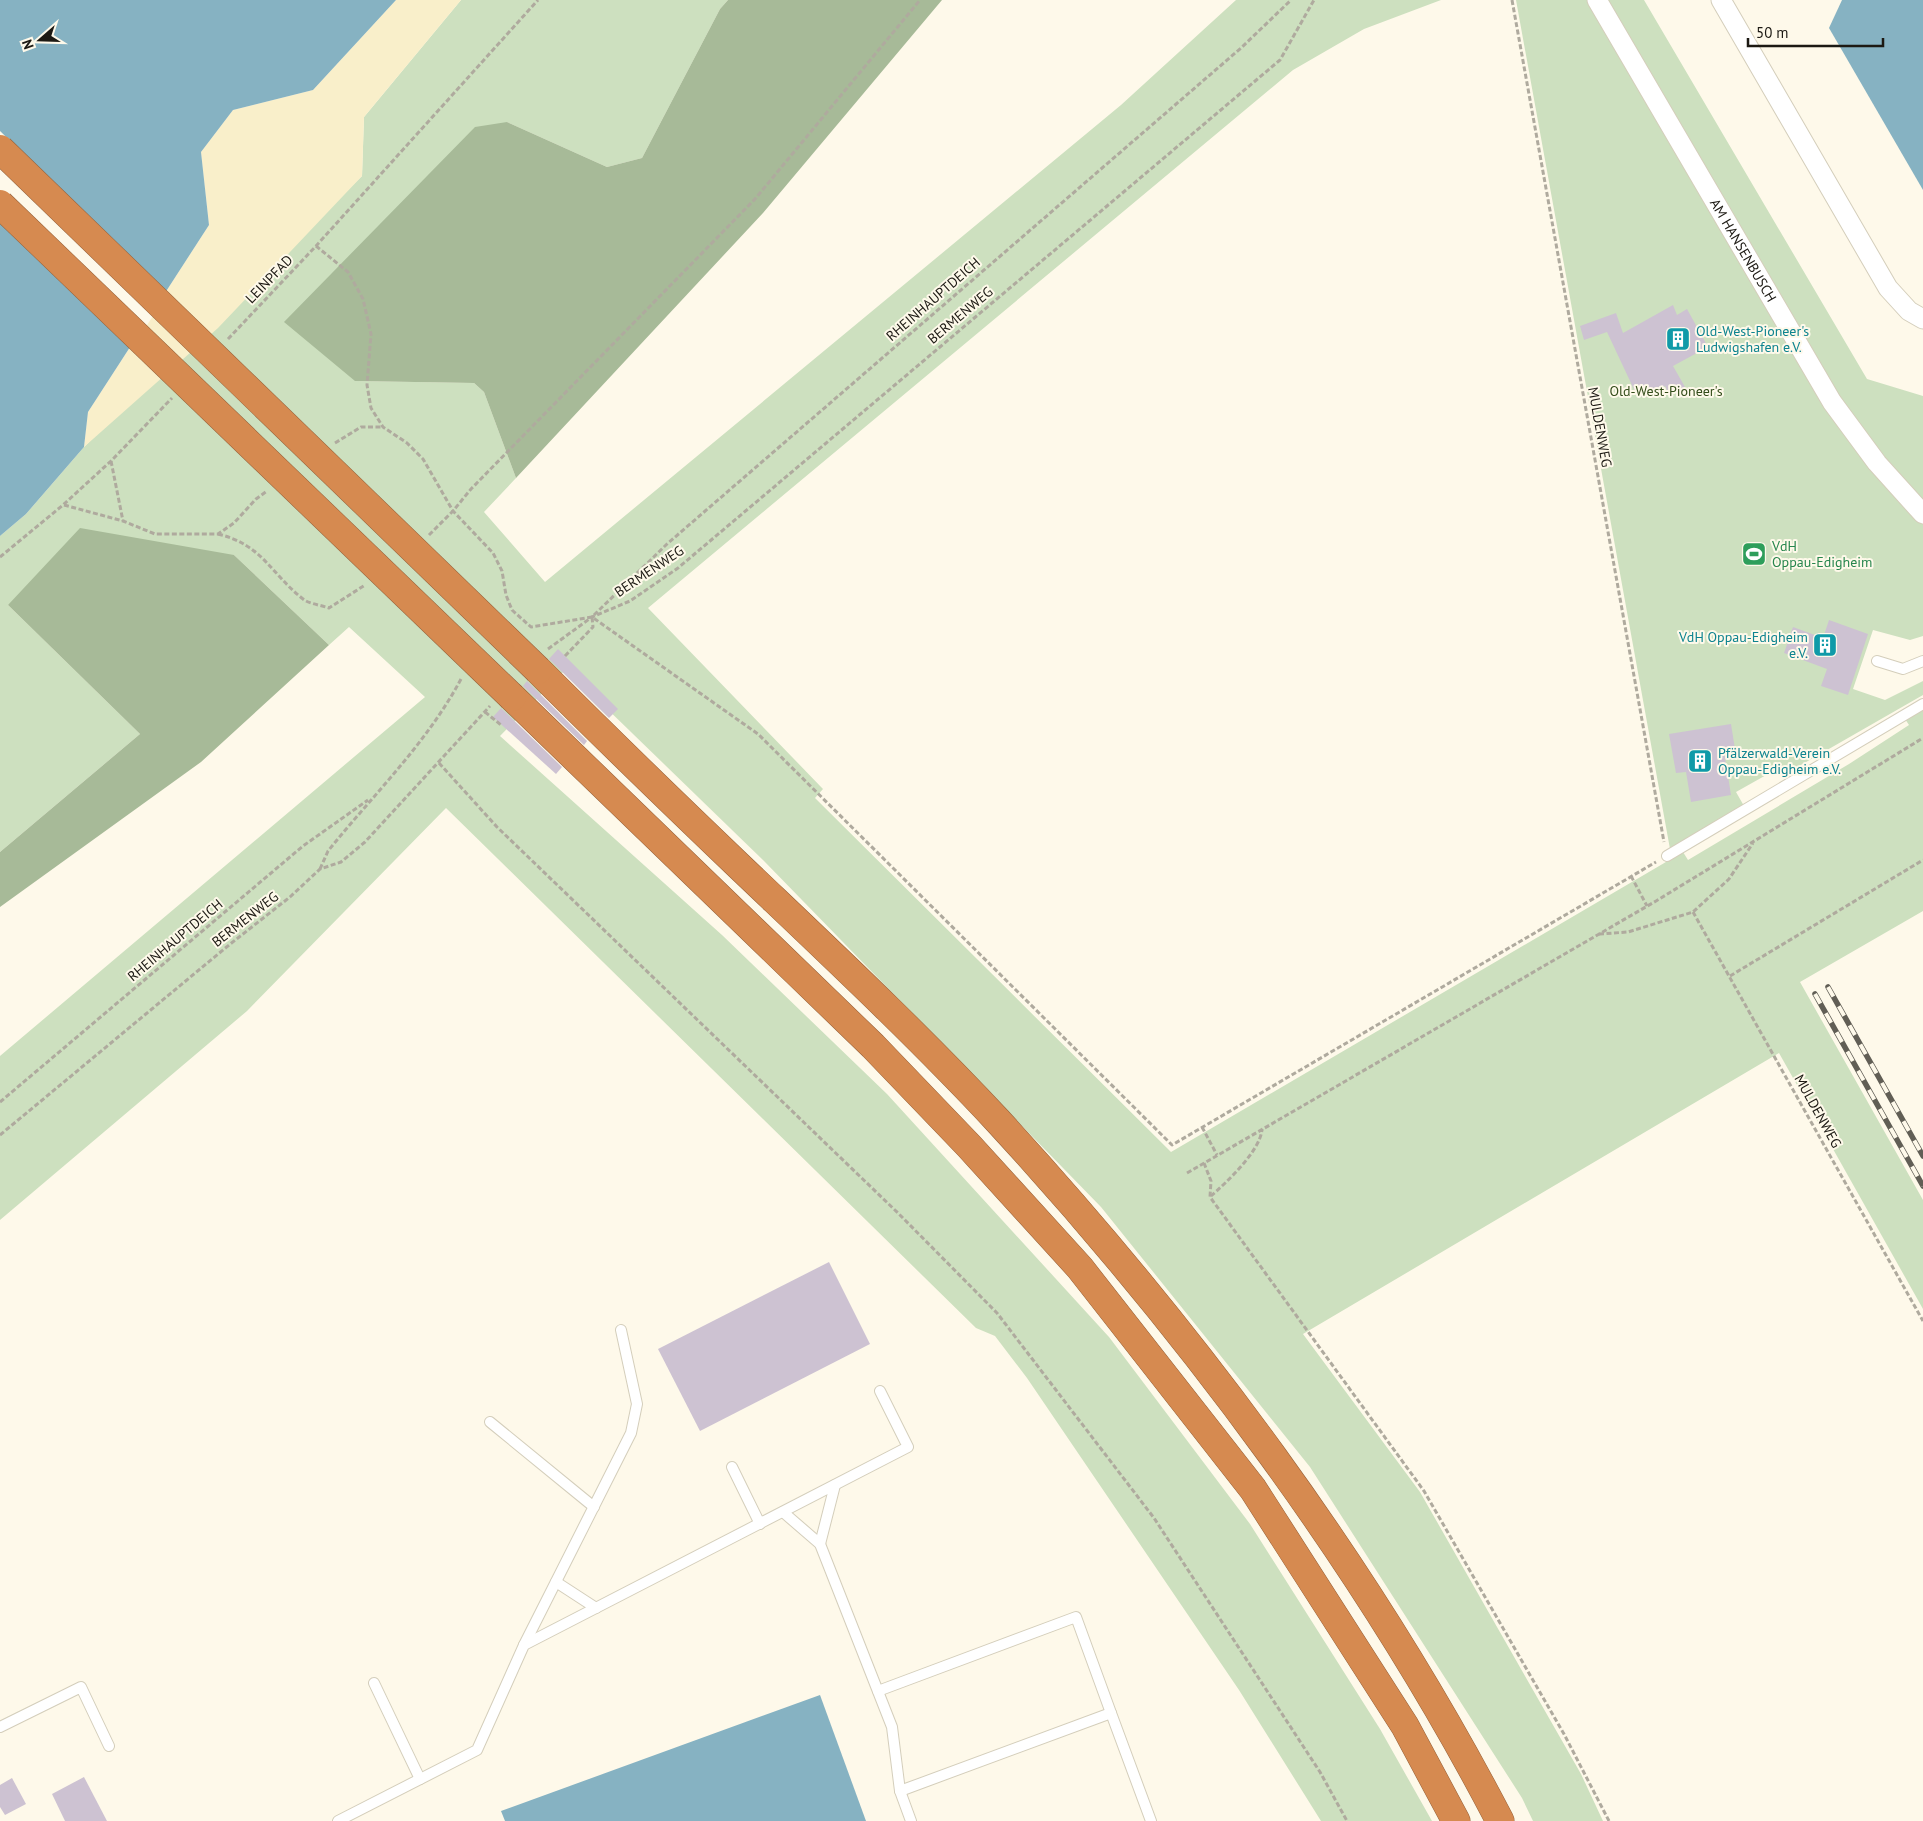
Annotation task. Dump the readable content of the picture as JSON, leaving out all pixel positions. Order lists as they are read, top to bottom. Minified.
{"streets":{"street":["AM HANSENBUSCH"],"path":["LEINPFAD","RHEINHAUPTDEICH","BERMENWEG","MULDENWEG"]},"crossings":[["LEINPFAD","BERMENWEG"],["RHEINHAUPTDEICH","BERMENWEG"]],"parks":["Old-West-Pioneer's"],"places":{"building":["Old-West-Pioneer's Ludwigshafen e.V.","VdH Oppau-Edigheim e.V.","Pfälzerwald-Verein Oppau-Edigheim e.V."],"sports":["VdH Oppau-Edigheim"]},"scale_bar":"50 m","north":"left"}
